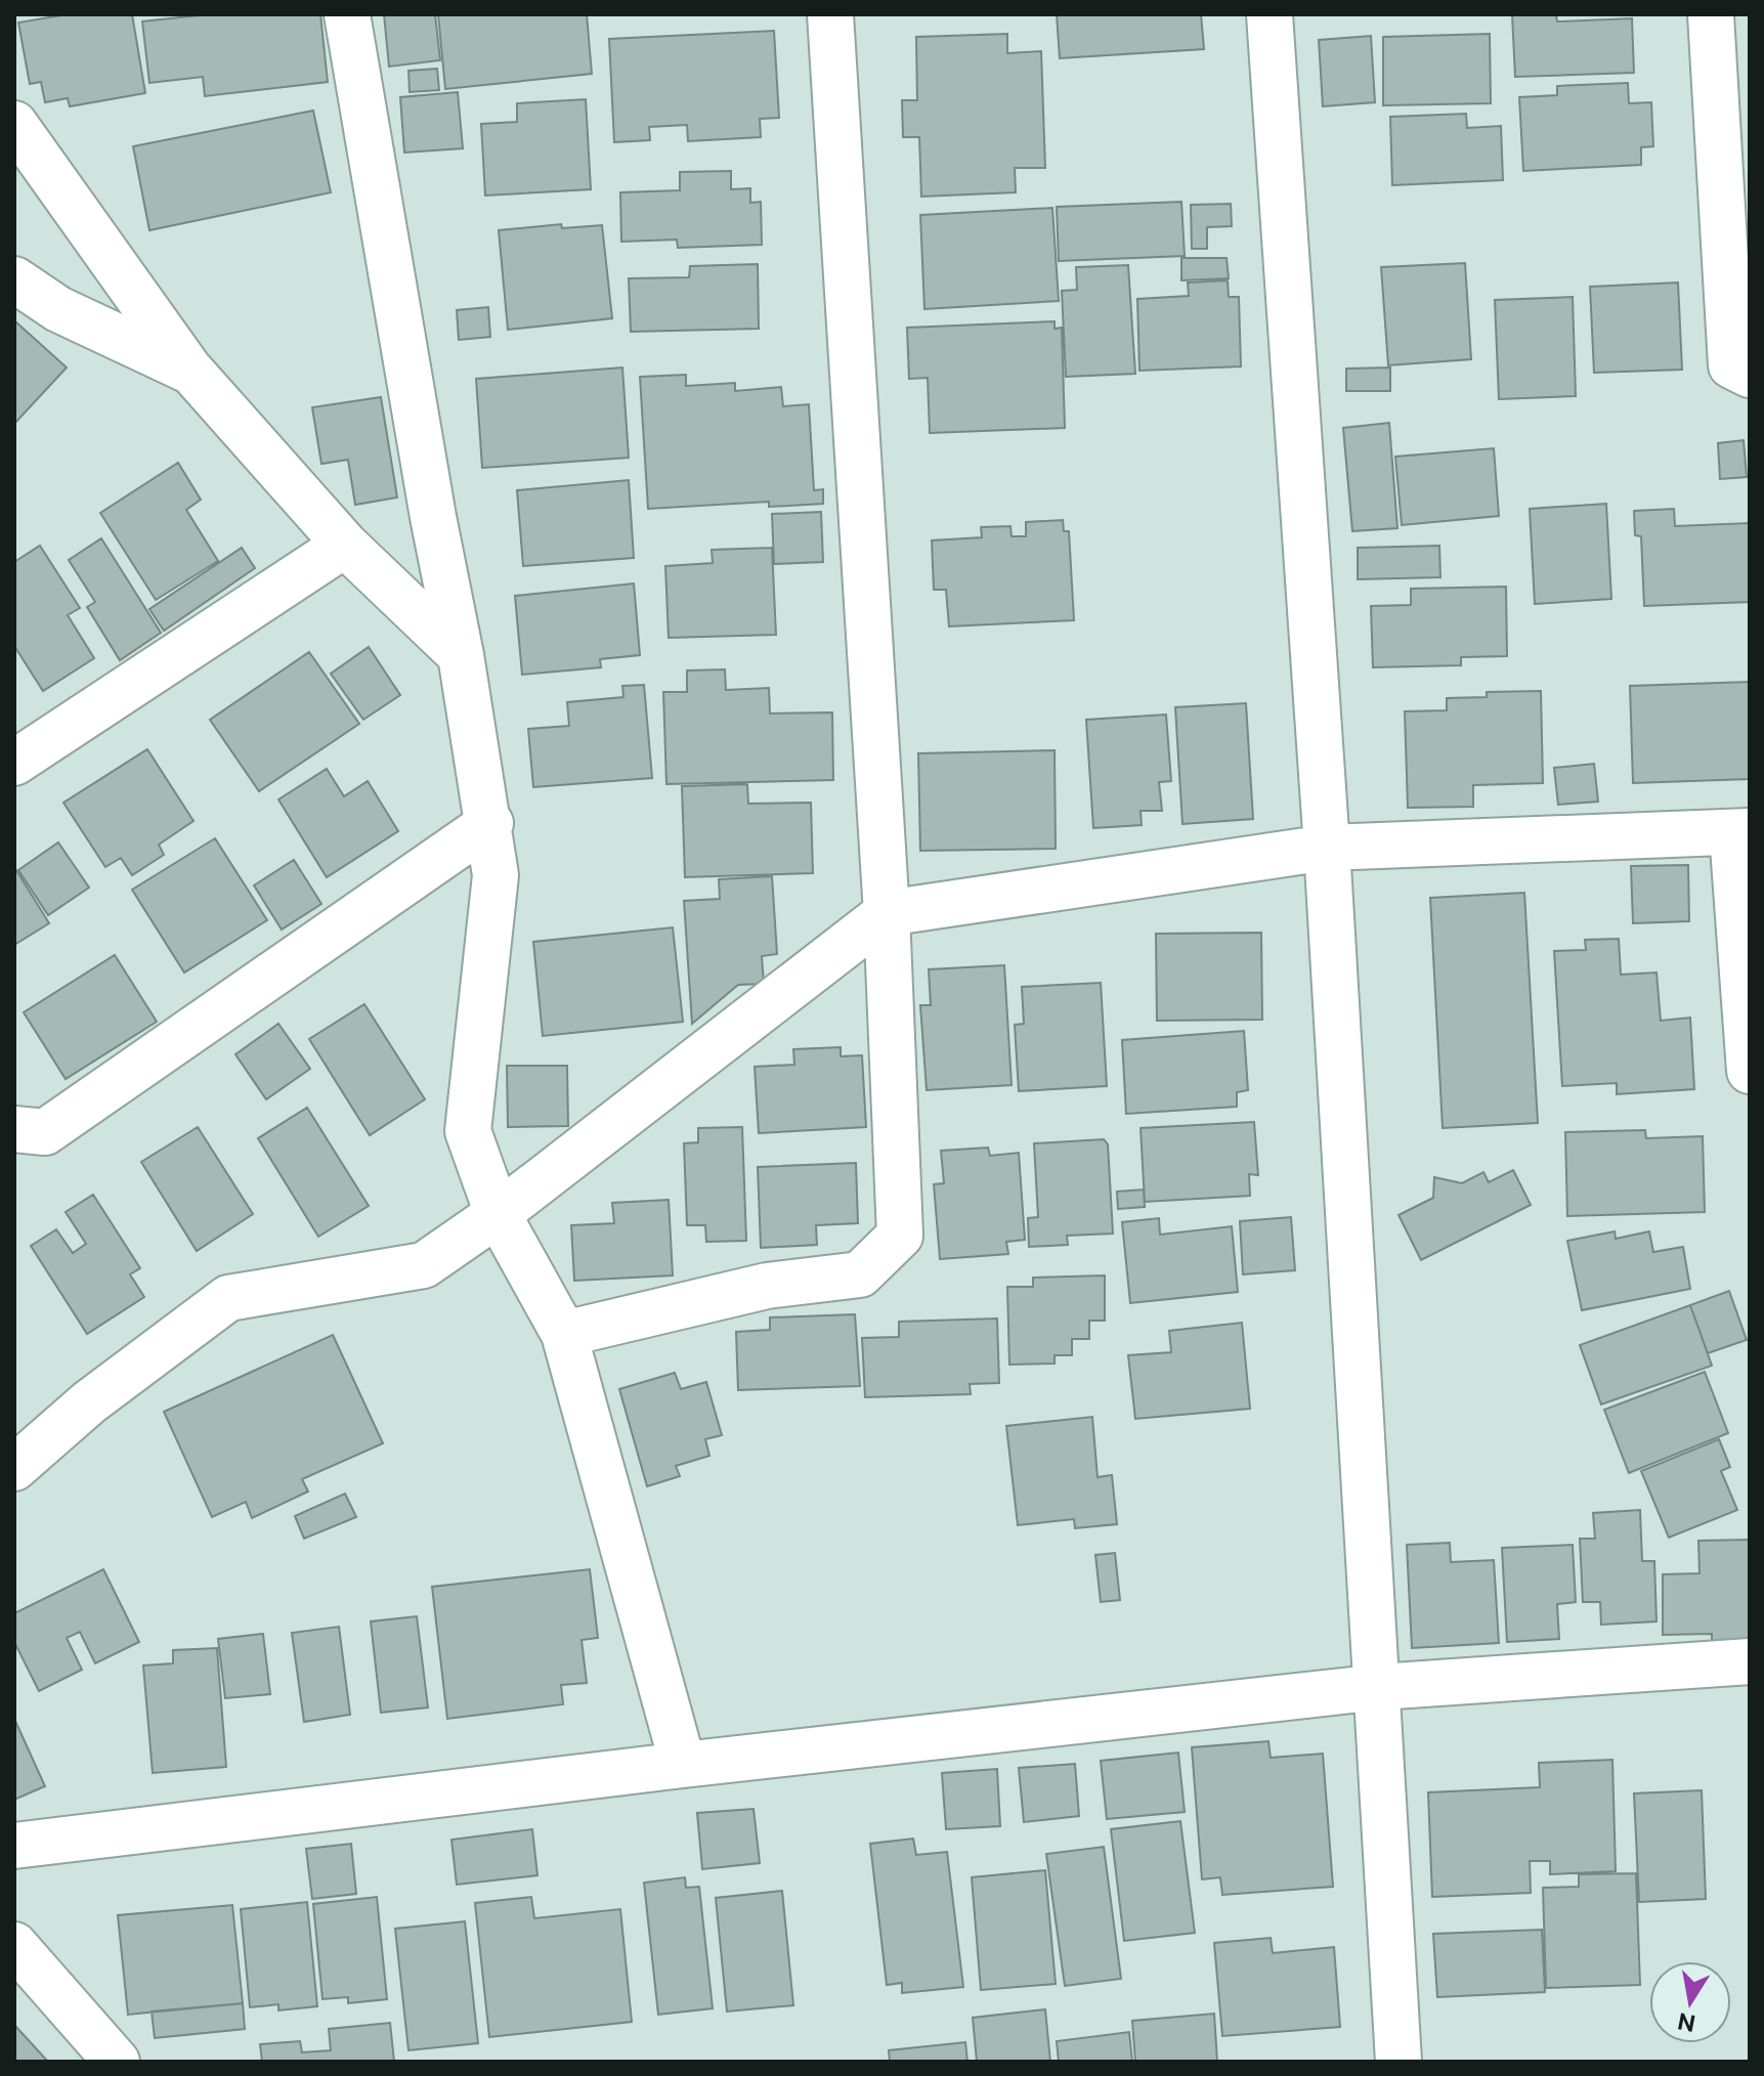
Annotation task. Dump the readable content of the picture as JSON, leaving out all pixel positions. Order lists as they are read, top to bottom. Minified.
{"north":"bottom"}
